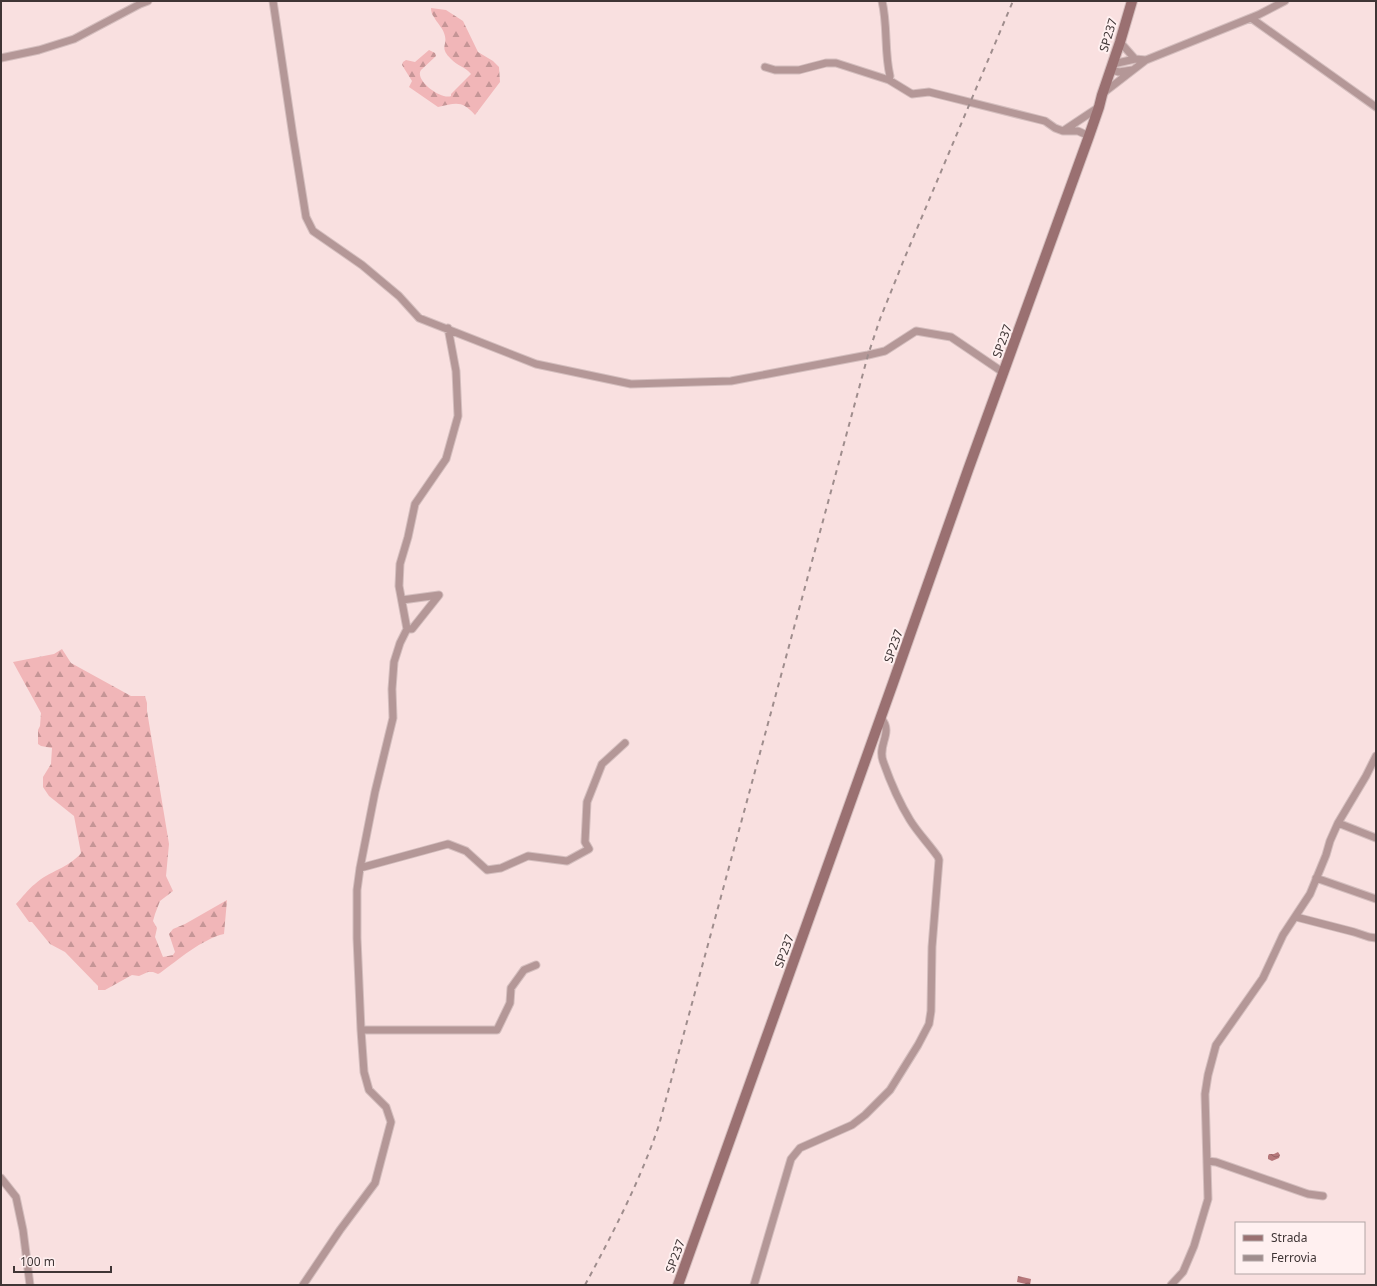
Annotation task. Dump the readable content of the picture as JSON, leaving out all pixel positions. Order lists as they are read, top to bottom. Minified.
{"streets":{"main road":["SP237"]},"legend":["Strada","Ferrovia"],"scale_bar":"100 m"}
